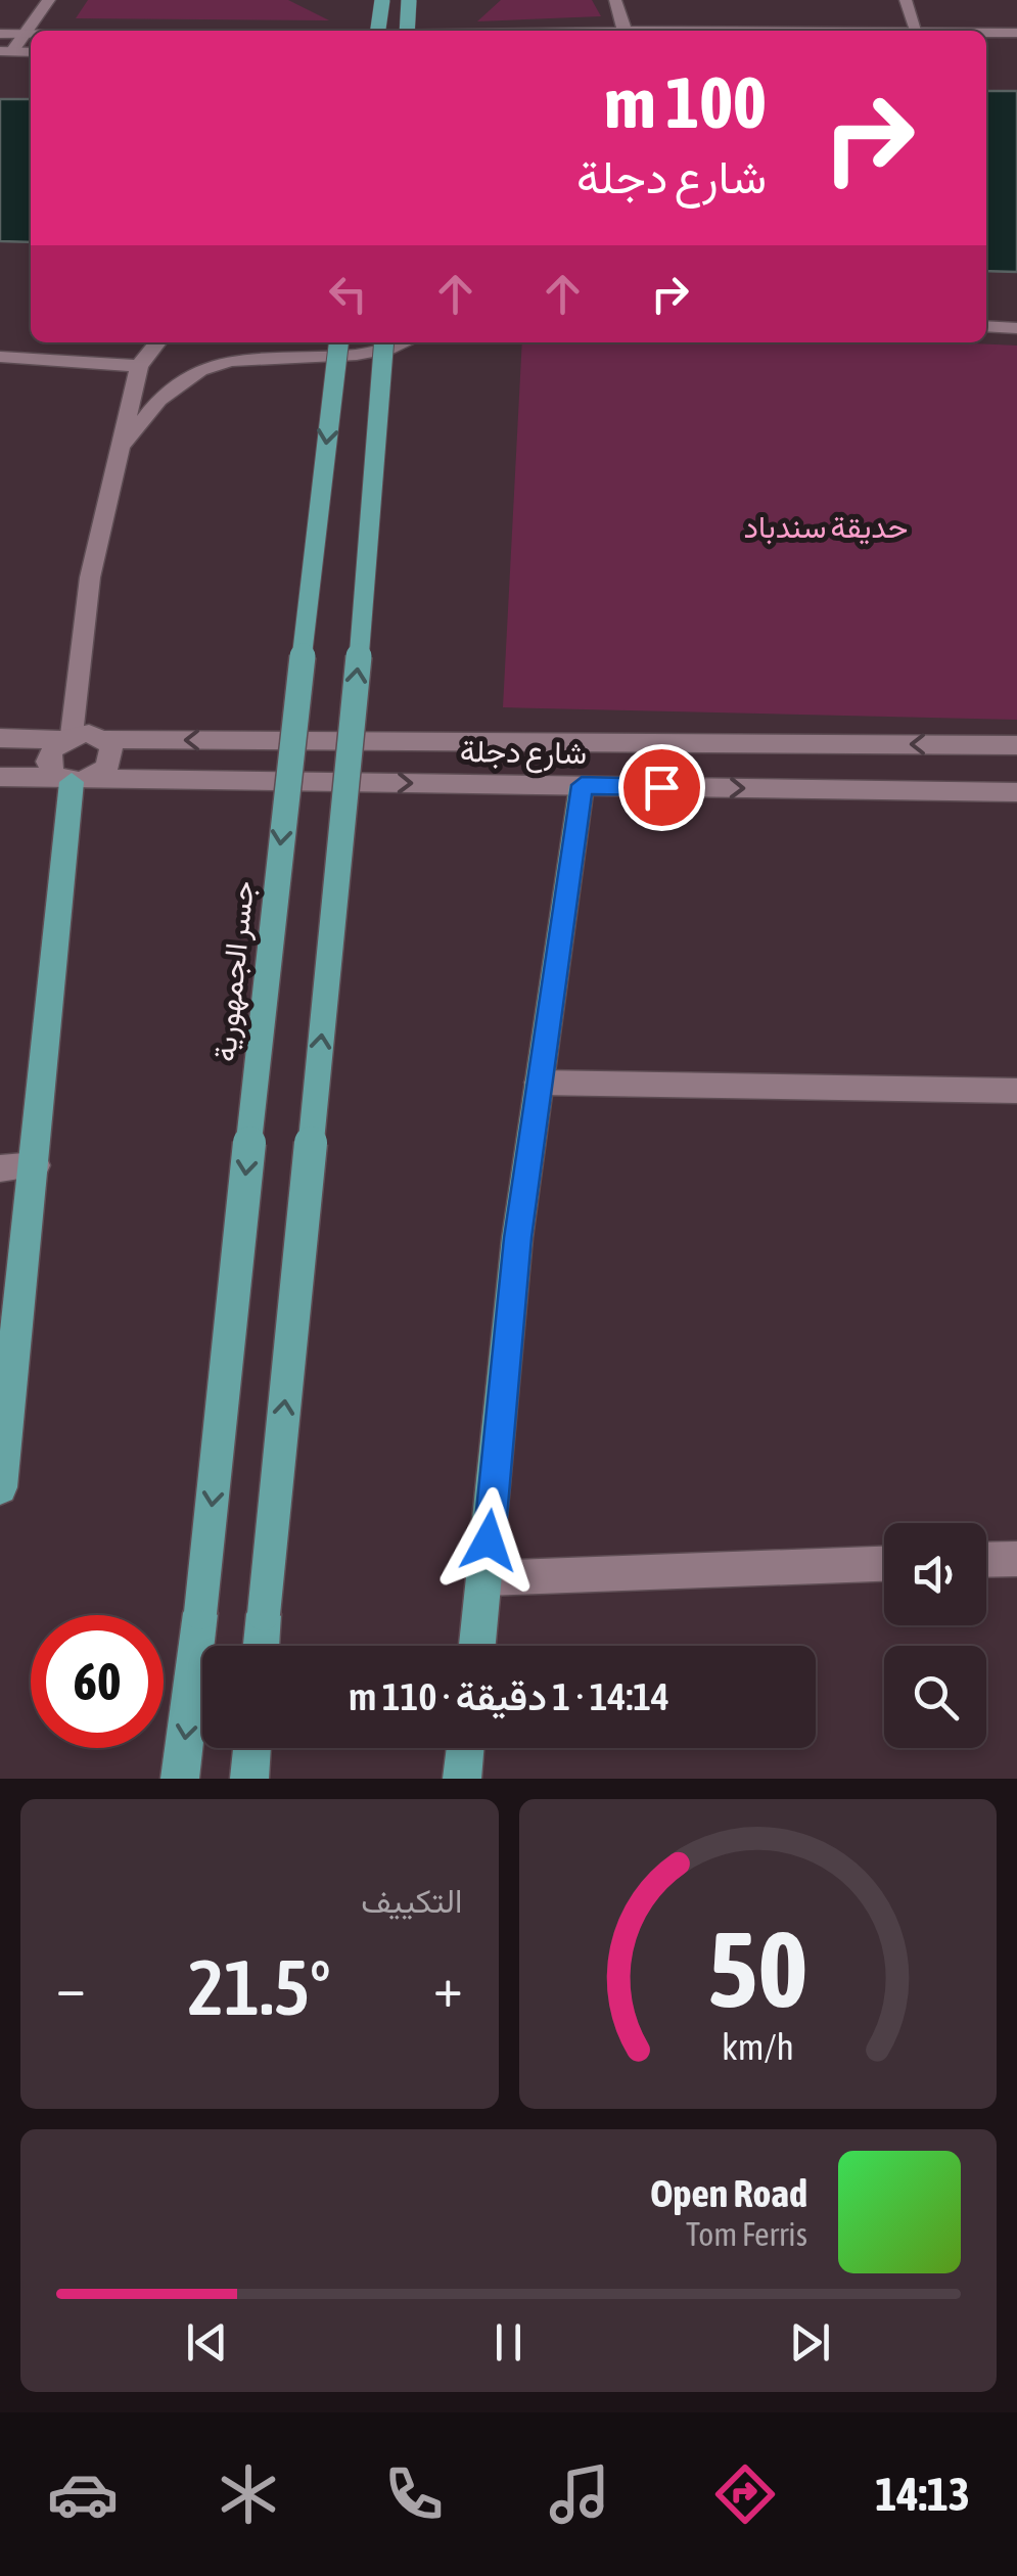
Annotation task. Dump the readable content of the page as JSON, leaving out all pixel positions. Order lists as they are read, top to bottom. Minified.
{"streets":{"main road":["جسر الجمهورية"],"street":["شارع دجلة"]},"parks":["حديقة سندباد"],"page":{"turn":["100 m","شارع دجلة"],"limit":"60","trip":"14:14 · 1 دقيقة · 110 m","tile":"التكييف","heat":["−","21.5°","+"],"song":["Open Road","Tom Ferris"],"tabs":"14:13","gauge":["50","km/h"]}}
